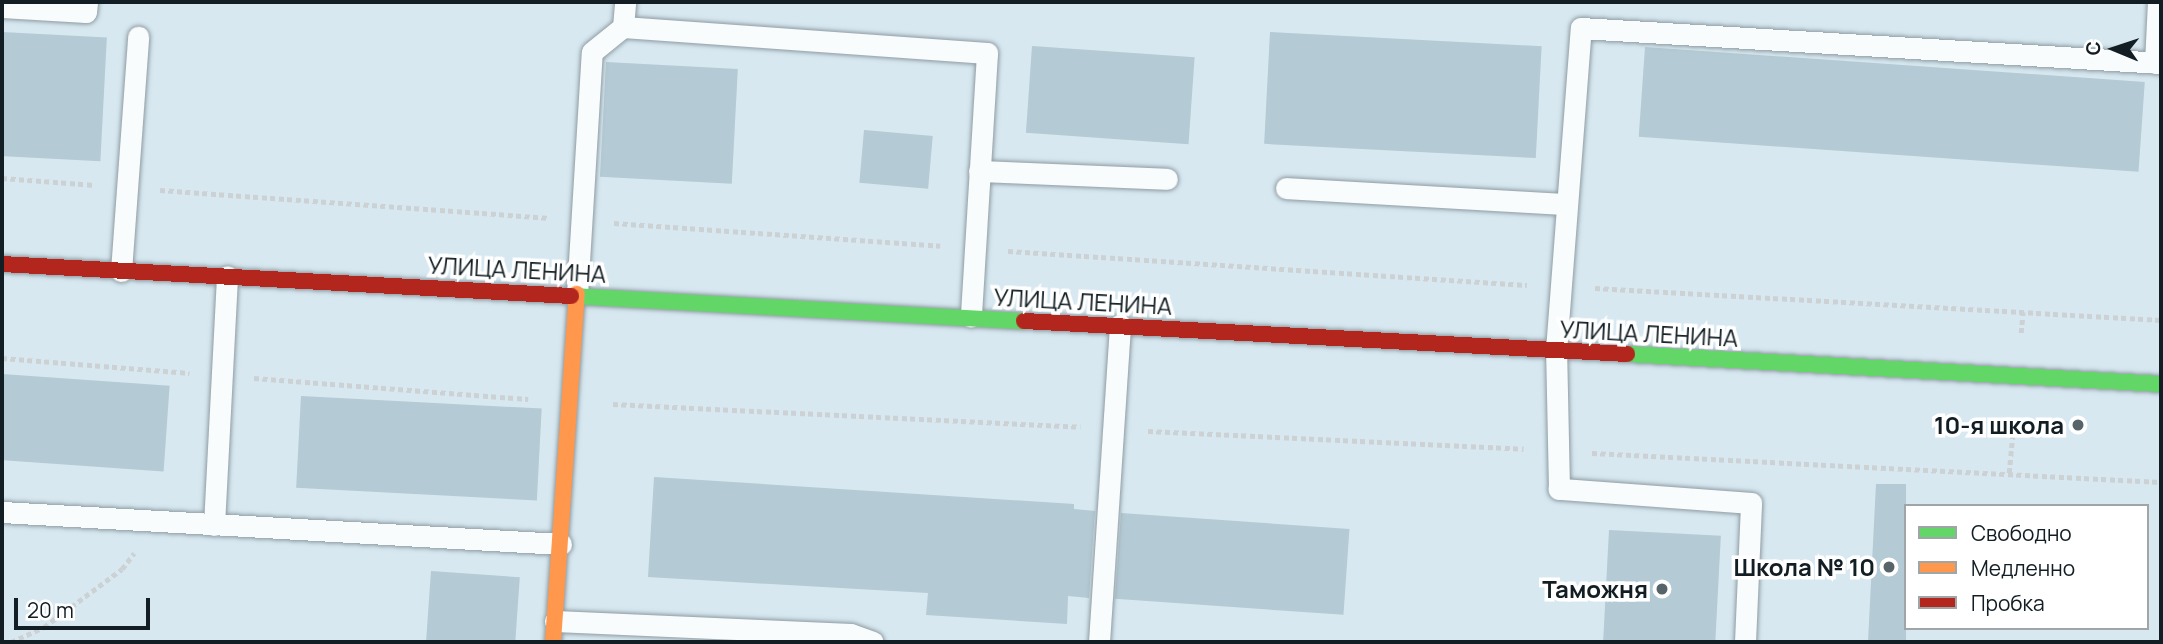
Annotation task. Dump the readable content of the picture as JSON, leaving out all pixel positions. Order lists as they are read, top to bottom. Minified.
{"streets":{"street":["УЛИЦА ЛЕНИНА"]},"places":["10-я школа","Школа № 10","Таможня"],"legend":["Свободно","Медленно","Пробка"],"scale_bar":"20 m","north":"left"}
